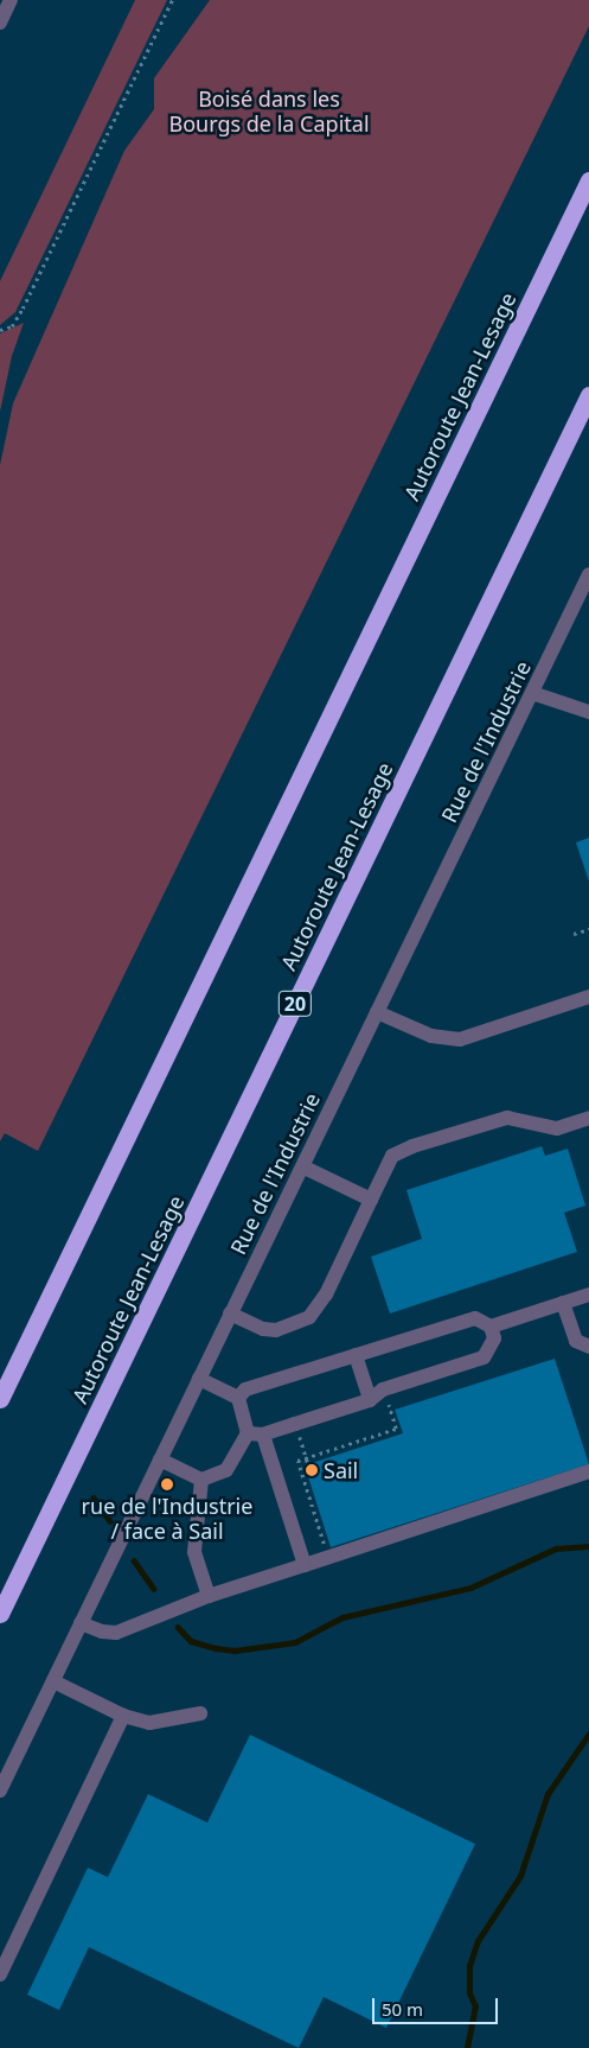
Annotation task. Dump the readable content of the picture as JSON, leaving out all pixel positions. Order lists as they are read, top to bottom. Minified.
{"streets":{"highway":["Autoroute Jean-Lesage","20"],"street":["Rue de l'Industrie"]},"parks":["Boisé dans les Bourgs de la Capital"],"places":["Sail","rue de l'Industrie / face à Sail"],"scale_bar":"50 m"}
